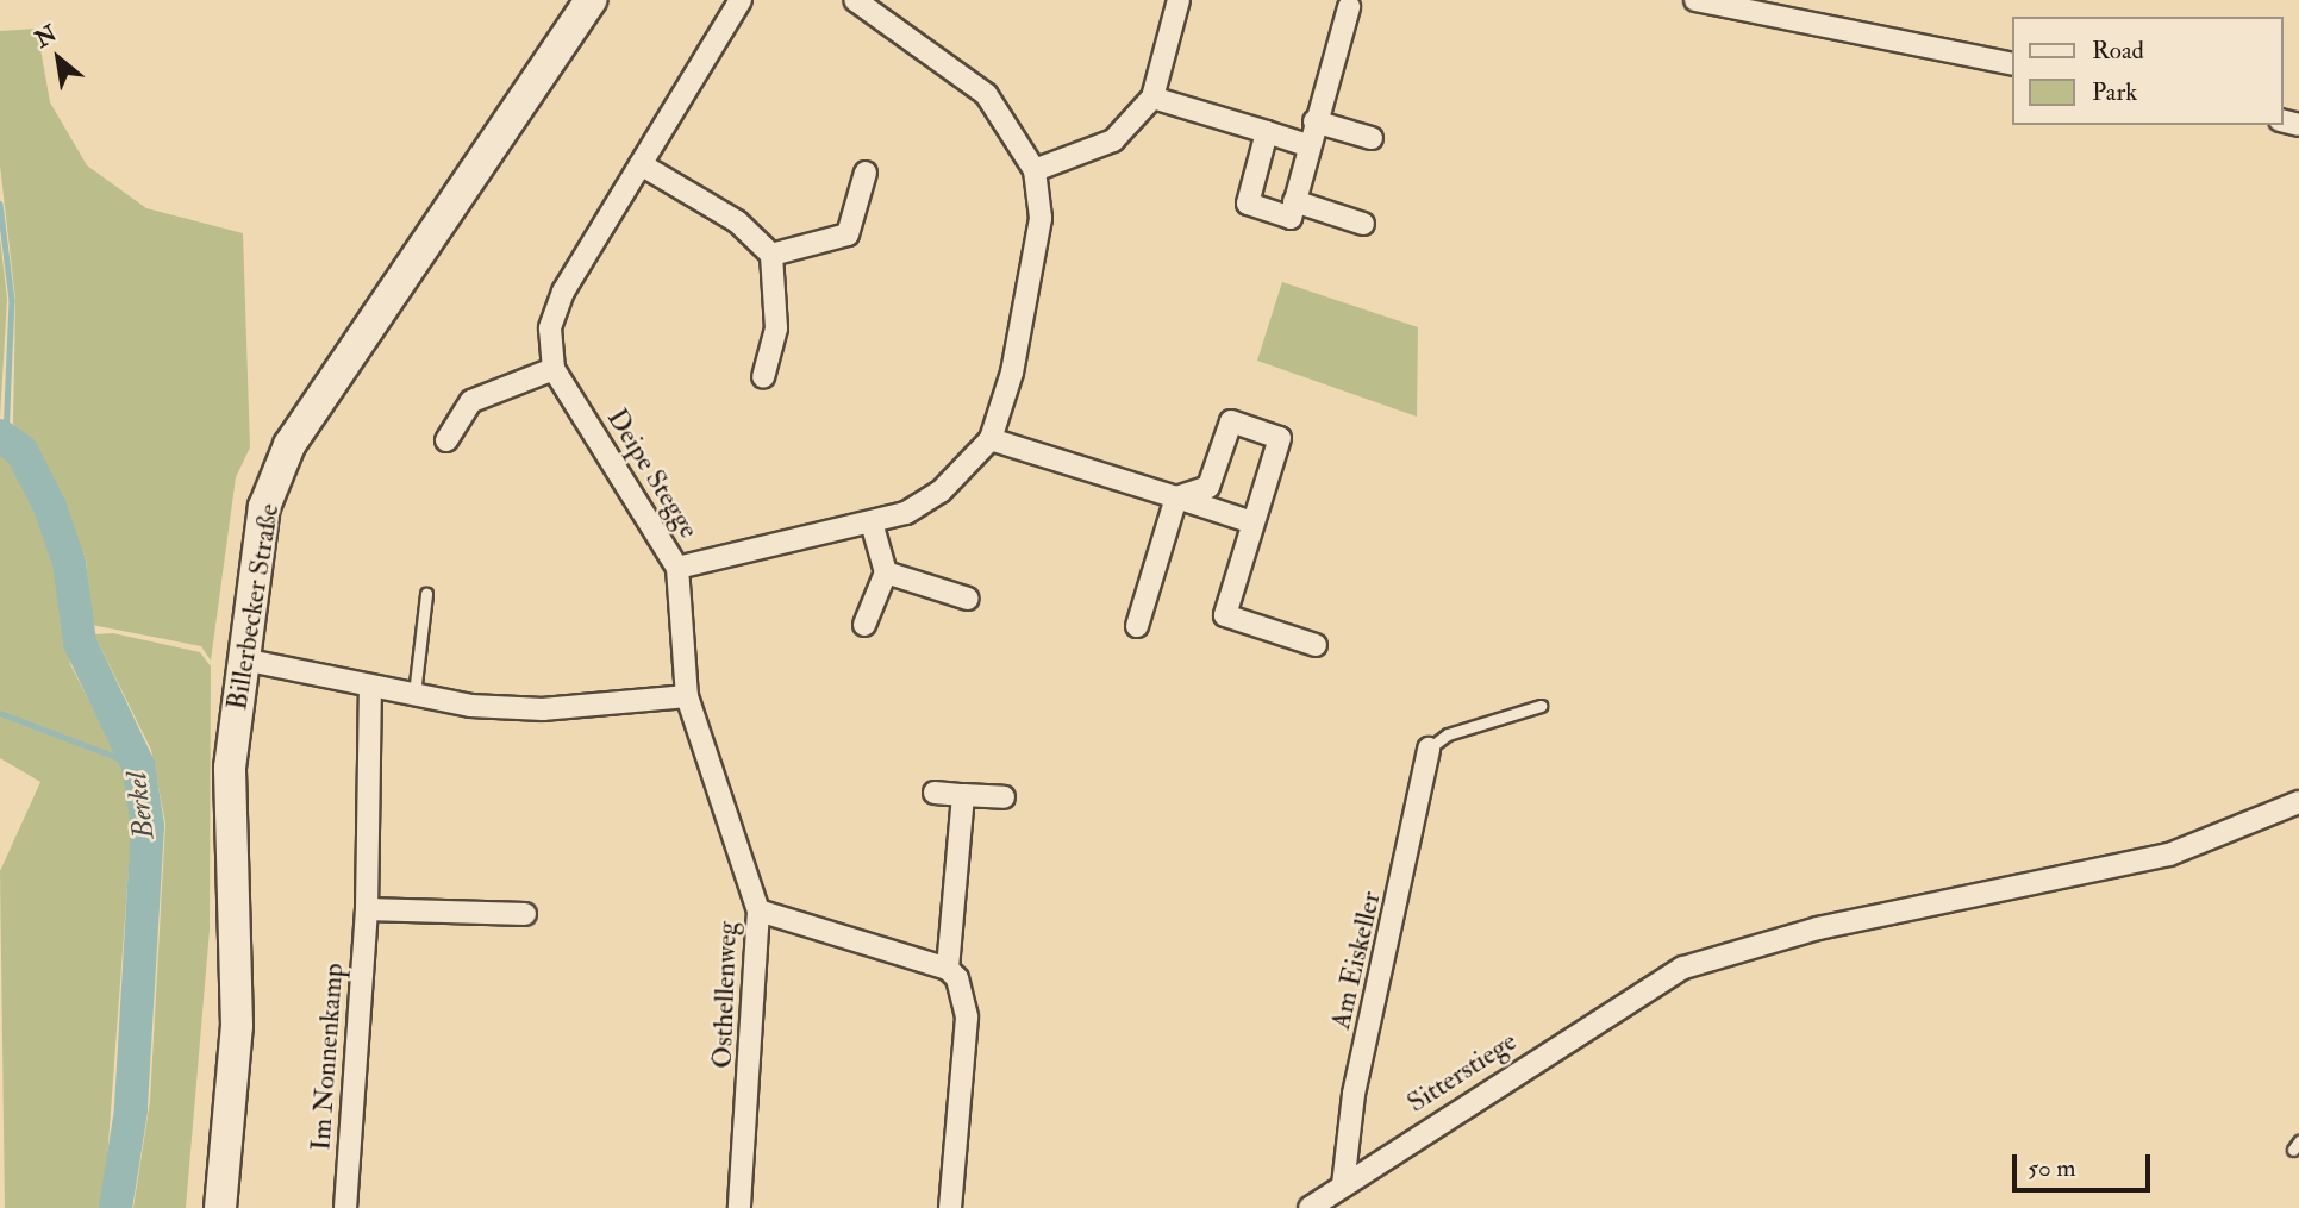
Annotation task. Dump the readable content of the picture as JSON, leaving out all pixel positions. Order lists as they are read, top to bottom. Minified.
{"streets":{"main road":["Billerbecker Straße"],"street":["Deipe Stegge","Am Eiskeller","Osthellenweg","Im Nonnenkamp","Sitterstiege"]},"crossings":[["Am Eiskeller","Sitterstiege"]],"water":["Berkel"],"legend":["Road","Park"],"scale_bar":"50 m","north":"top left"}
